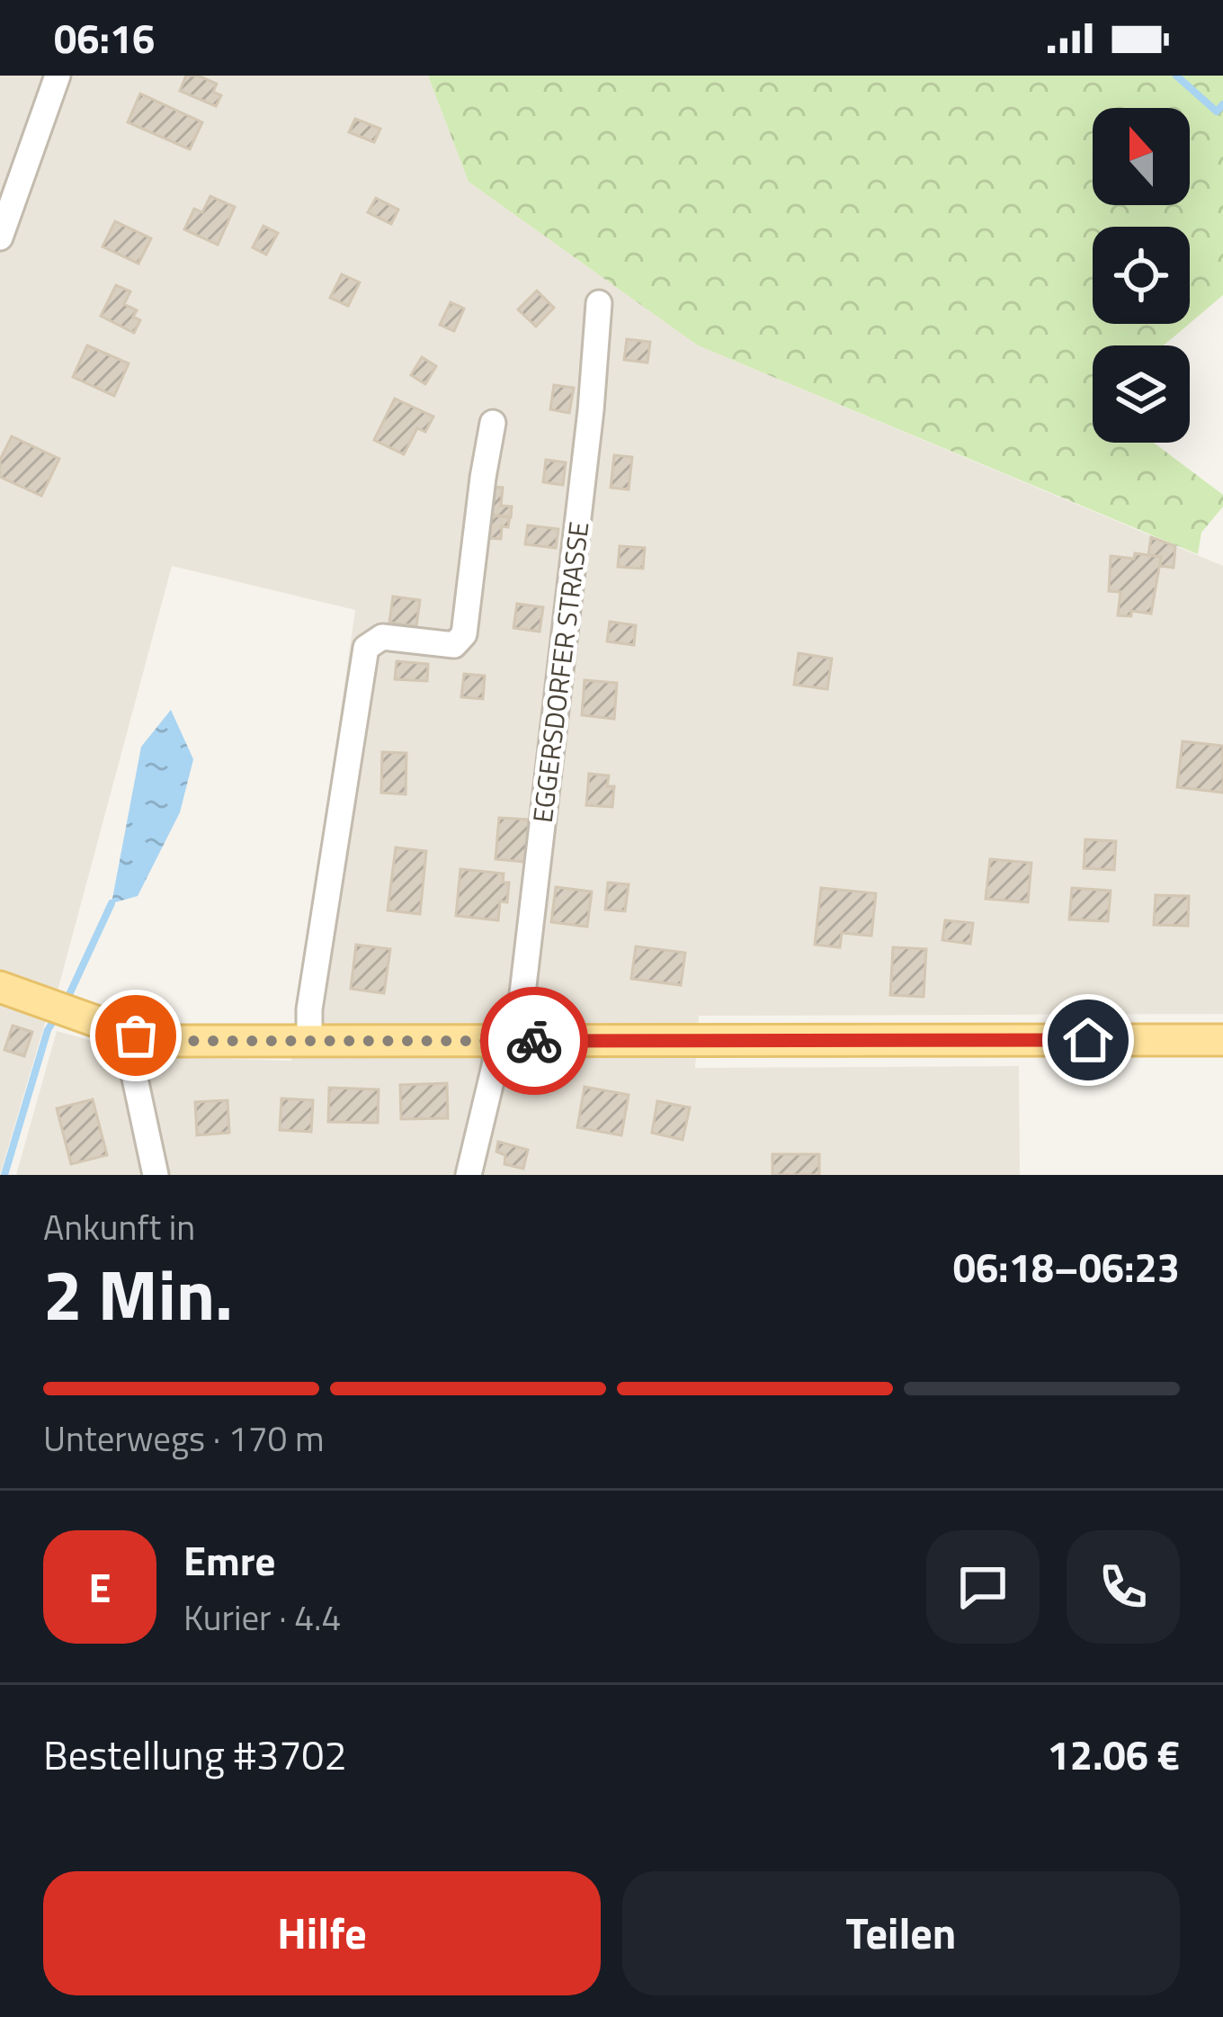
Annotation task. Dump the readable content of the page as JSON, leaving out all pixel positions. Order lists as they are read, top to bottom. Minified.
{"streets":{"street":["EGGERSDORFER STRASSE"]},"north":"top","page":{"status":"06:16","heading":["2 Min.","Ankunft in","06:18–06:23"],"panel":["Emre","Kurier · 4.4","Bestellung #3702","12.06 €"],"bar":"Unterwegs · 170 m","round":"E","buttons":["Hilfe","Teilen"]}}
